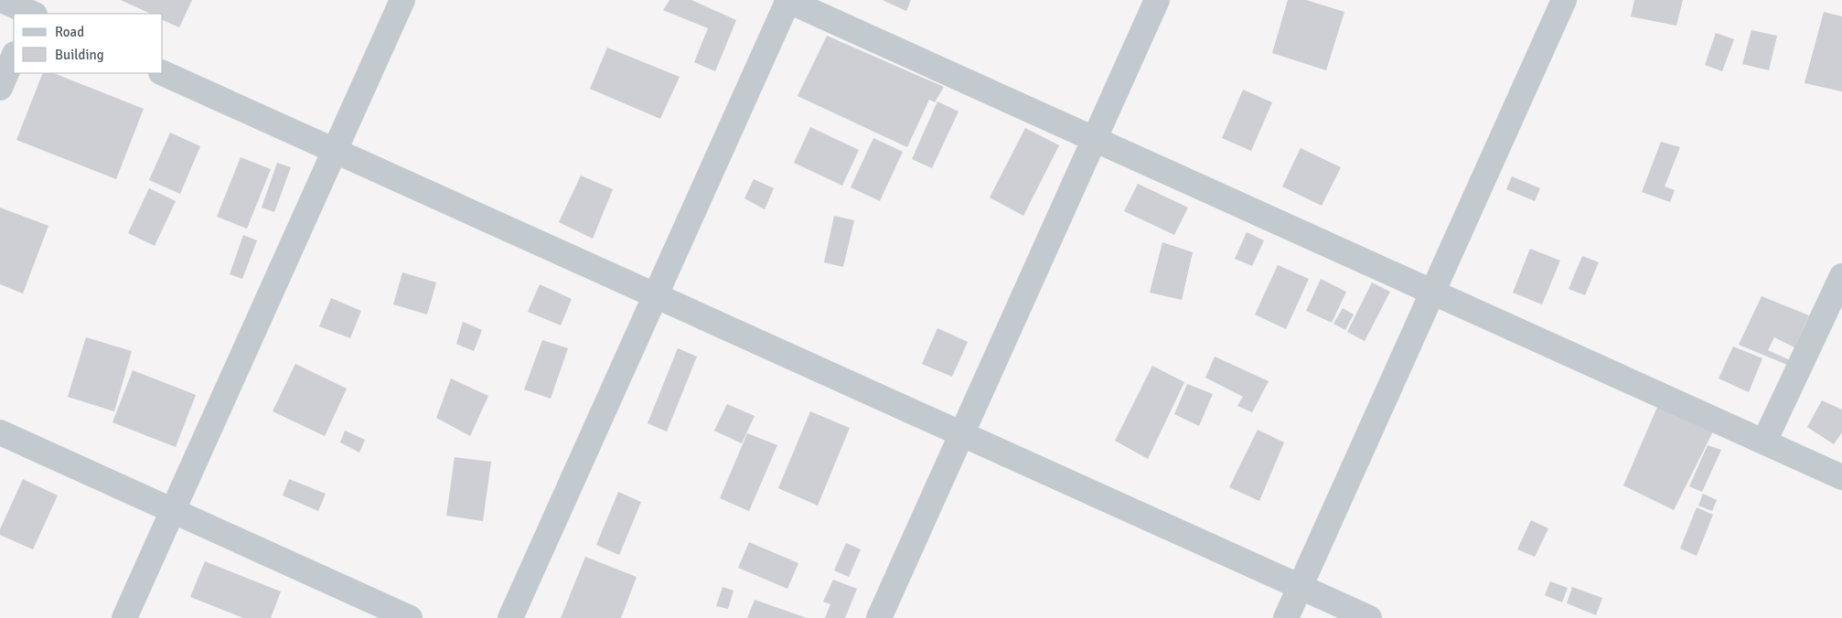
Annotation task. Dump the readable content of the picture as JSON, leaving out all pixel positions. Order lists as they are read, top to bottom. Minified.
{"legend":["Road","Building"]}
